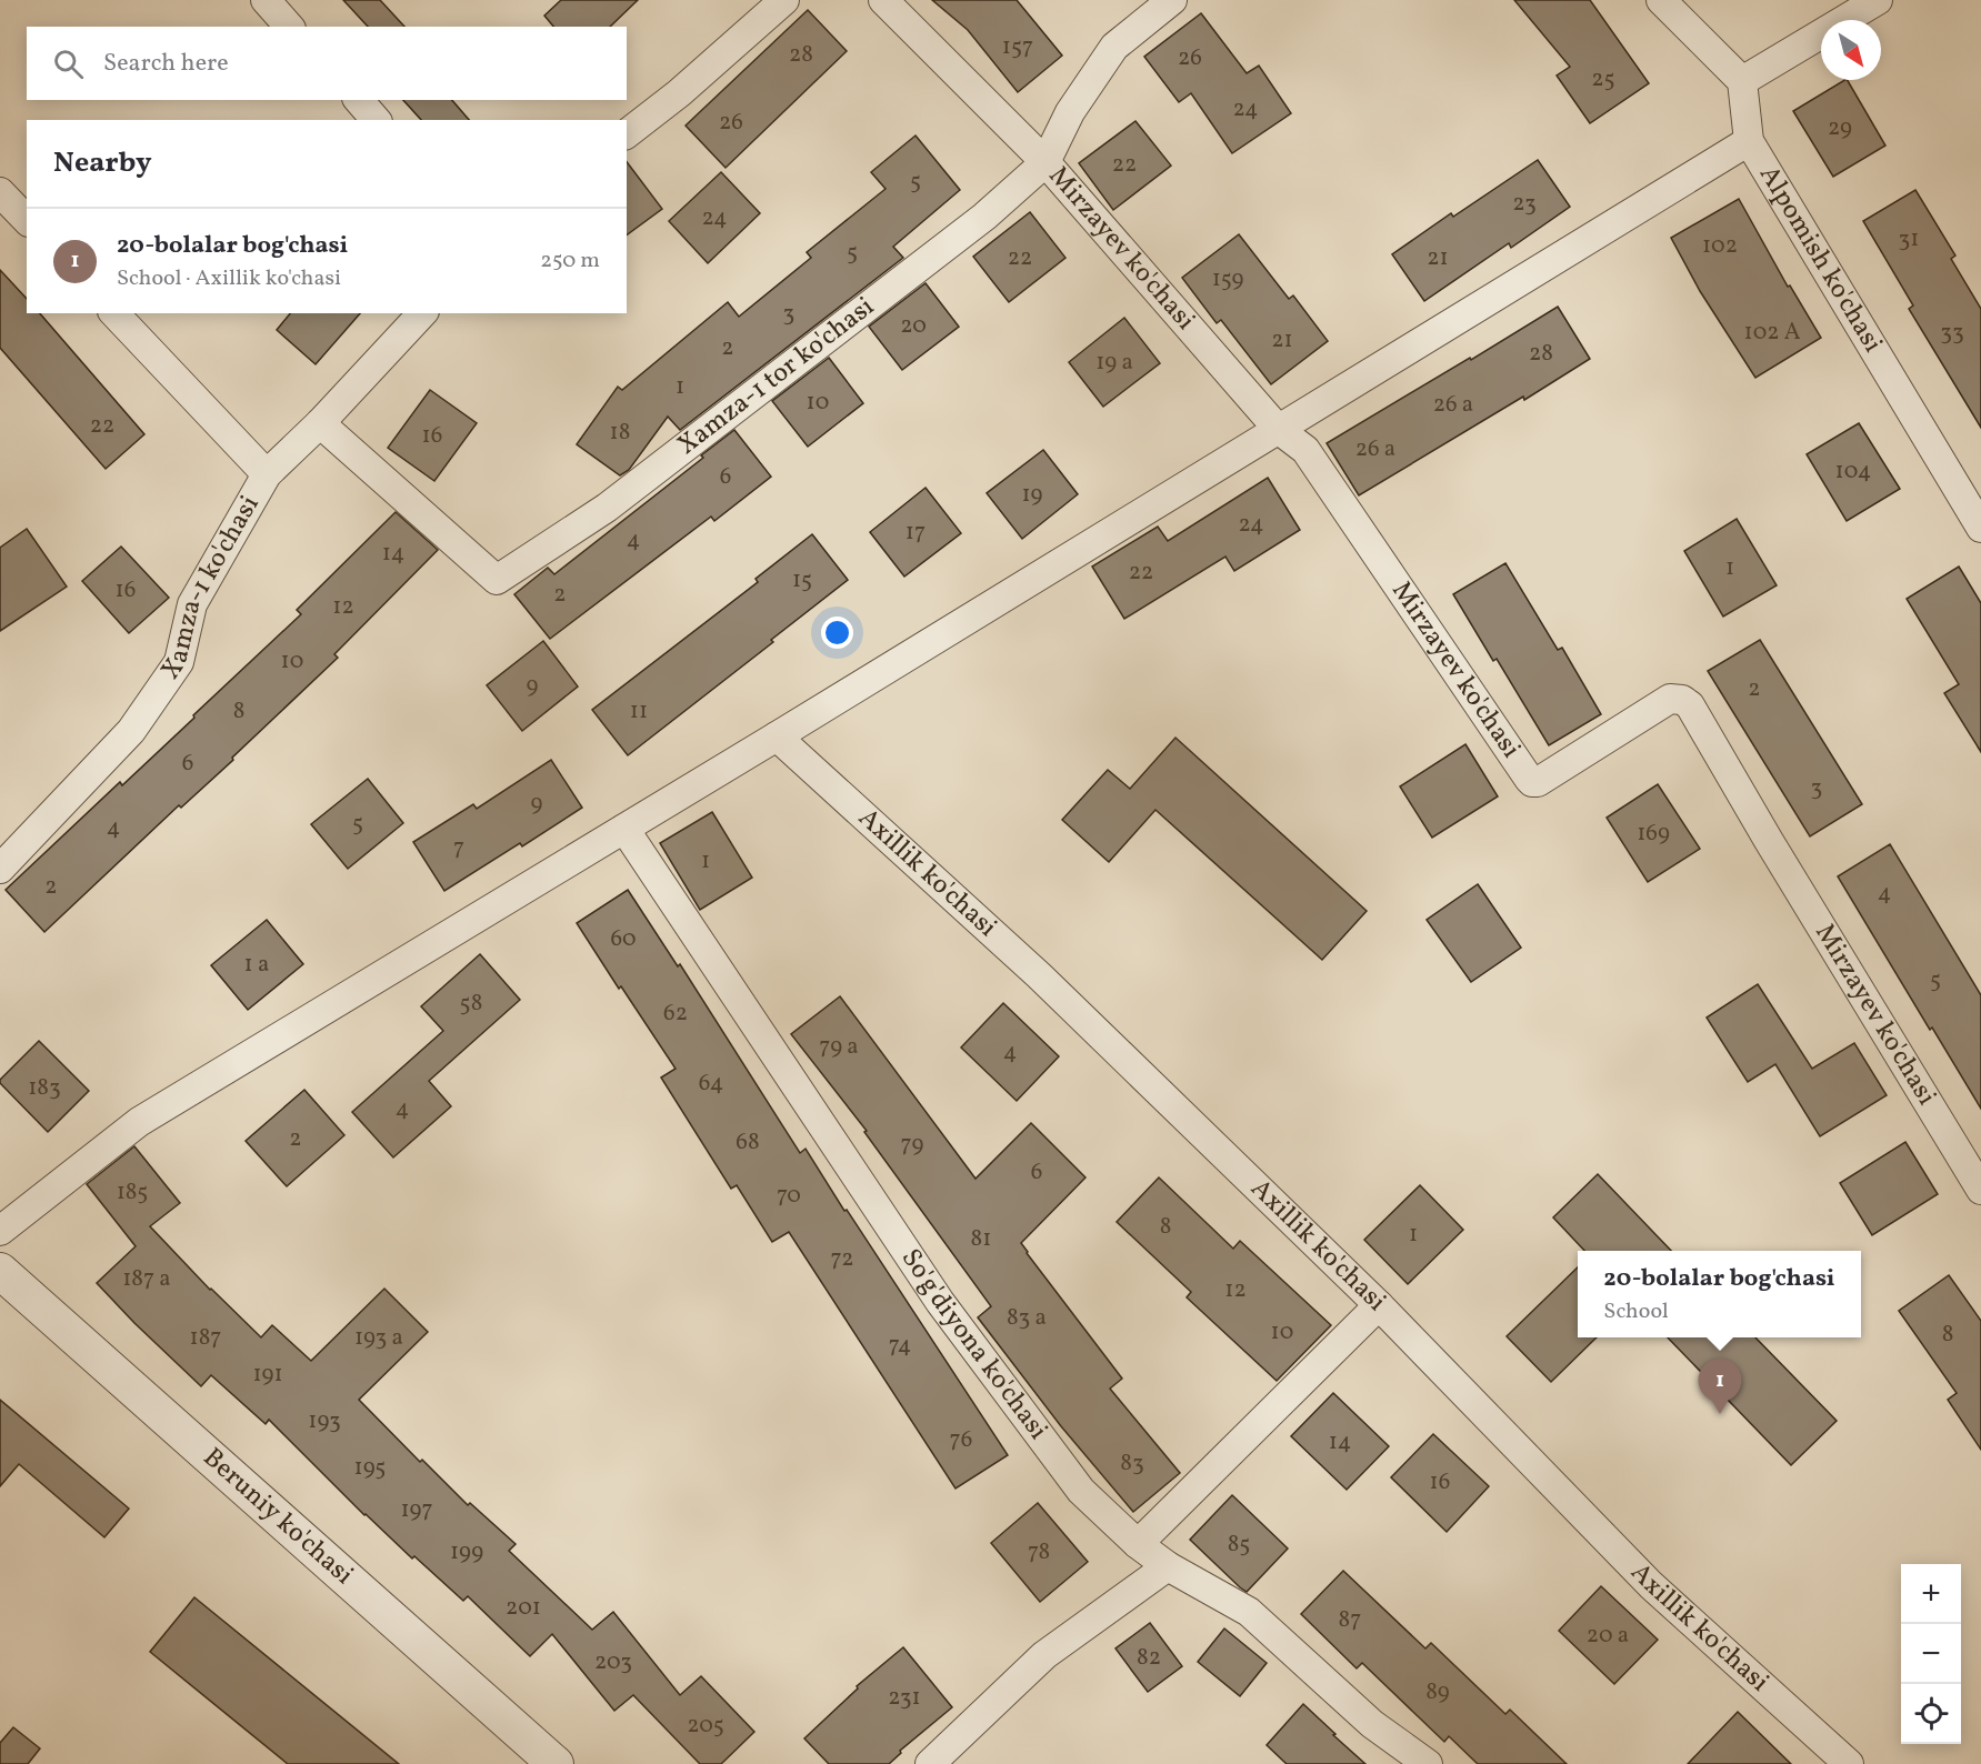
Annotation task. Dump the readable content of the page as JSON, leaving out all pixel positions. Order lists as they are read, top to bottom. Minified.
{"streets":{"street":["Mirzayev ko'chasi","Alpomish ko'chasi","Xamza-1 tor ko'chasi","Xamza-1 ko'chasi","Axillik ko'chasi","So'g'diyona ko'chasi","Beruniy ko'chasi"]},"crossings":[["Mirzayev ko'chasi","Xamza-1 tor ko'chasi"],["Xamza-1 tor ko'chasi","Xamza-1 ko'chasi"]],"house_numbers":["157","28","26","25","24","26","29","22","5","23","24","31","102","5","22","21","159","3","20","102 А","33","21","2","28","19 а","1","10","26 а","22","18","16","26 а","104","6","19","24","17","4","14","1","22","15","16","2","12","10","9","2","8","11","6","3","9","5","4","169","7","1","2","4","60","1 а","5","58","62","79 а","4","64","183","4","2","68","79","6","185","70","8","1","81","72","187 а","12","83 а","10","8","187","193 а","74","191","193","76","14","83","195","16","197","85","199","78","201","87","20 а","82","203","89","231","205"],"north":"bottom right","page":{"search":"Search here","heading":"Nearby","list":[{"mark":"1","name":"20-bolalar bog'chasi","note":"School · Axillik ko'chasi","value":"250 m"}],"popup":["20-bolalar bog'chasi","School"],"pins":"1","map_buttons":["+","−"]}}
